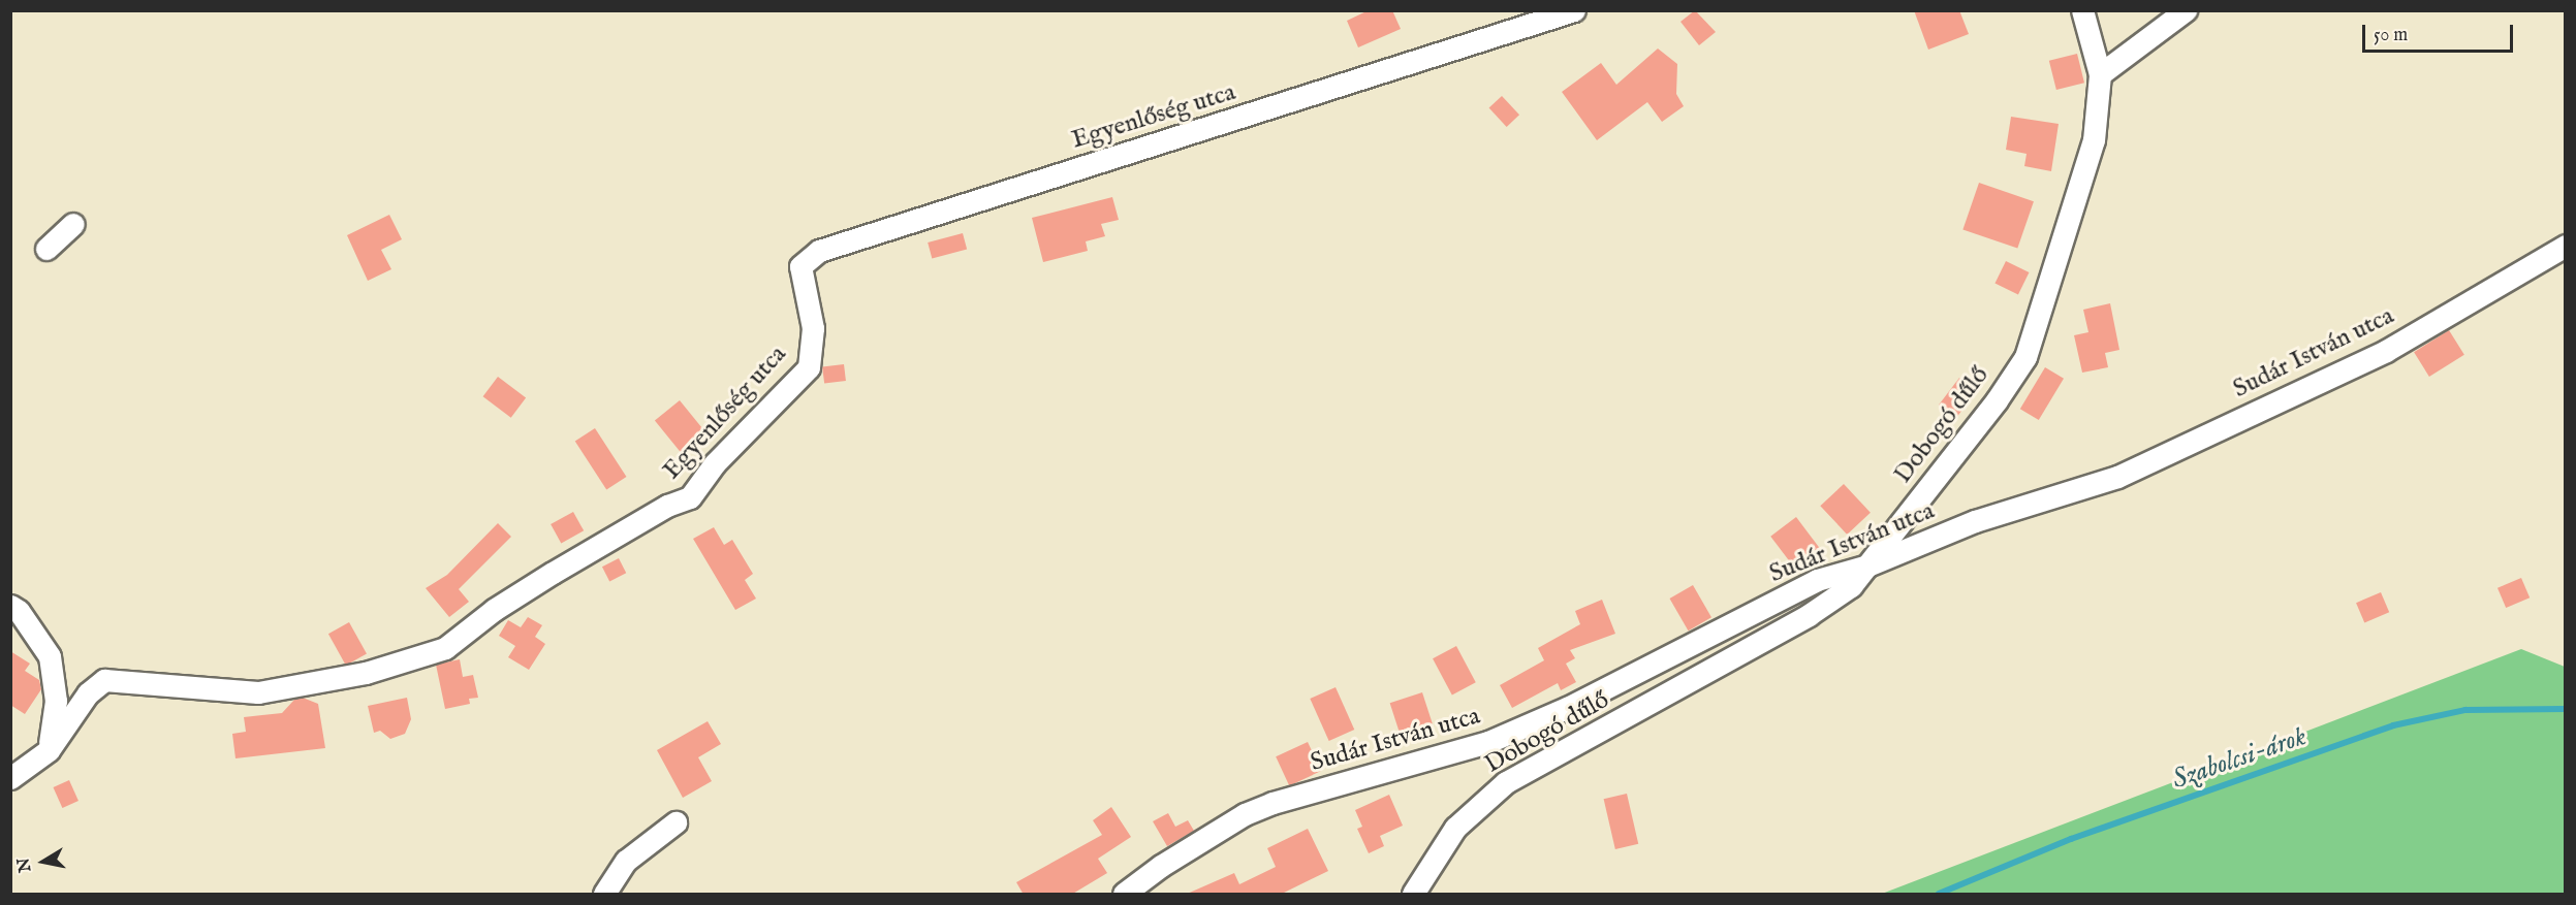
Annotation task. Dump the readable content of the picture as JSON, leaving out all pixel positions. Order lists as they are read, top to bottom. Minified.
{"streets":{"street":["Egyenlőség utca","Sudár István utca","Dobogó dűlő"]},"crossings":[["Sudár István utca","Dobogó dűlő"]],"water":["Szabolcsi-árok"],"scale_bar":"50 m","north":"left"}
